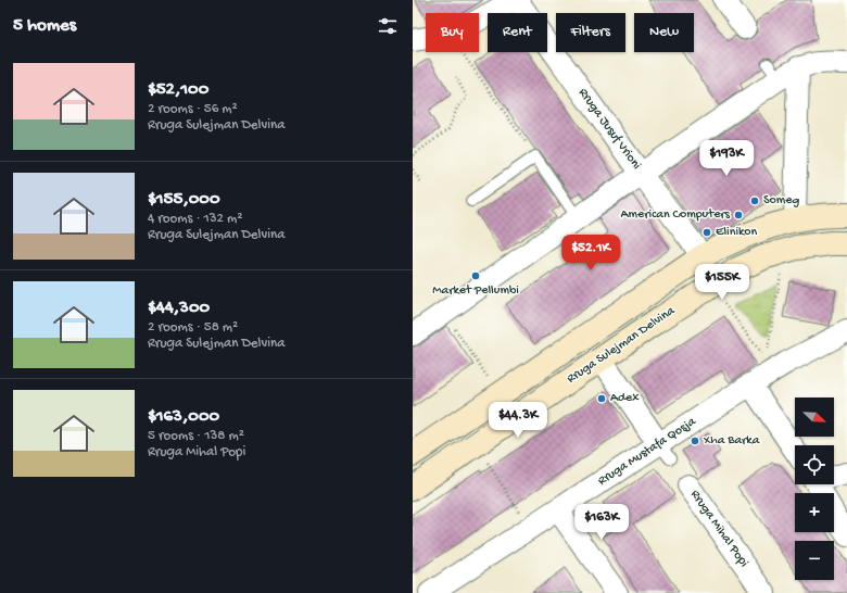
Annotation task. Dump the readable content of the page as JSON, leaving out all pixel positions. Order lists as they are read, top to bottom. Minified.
{"streets":{"main road":["Rruga Sulejman Delvina"],"street":["Rruga Jusuf Vrioni","Rruga Mustafa Qosja","Rruga Mihal Popi"]},"places":["Someg","American Computers","Elinikon","Market Pellumbi","Adex","Xha Barka"],"north":"bottom right","page":{"heading":"5 homes","chip":["Buy","Rent","Filters","New"],"list":[{"name":"$52,100","note":"2 rooms · 56 m² · Rruga Sulejman Delvina"},{"name":"$155,000","note":"4 rooms · 132 m² · Rruga Sulejman Delvina"},{"name":"$44,300","note":"2 rooms · 58 m² · Rruga Sulejman Delvina"},{"name":"$163,000","note":"5 rooms · 138 m² · Rruga Mihal Popi"}],"price":["$193K","$52.1K","$155K","$44.3K","$163K"],"map_buttons":["+","−"]}}
